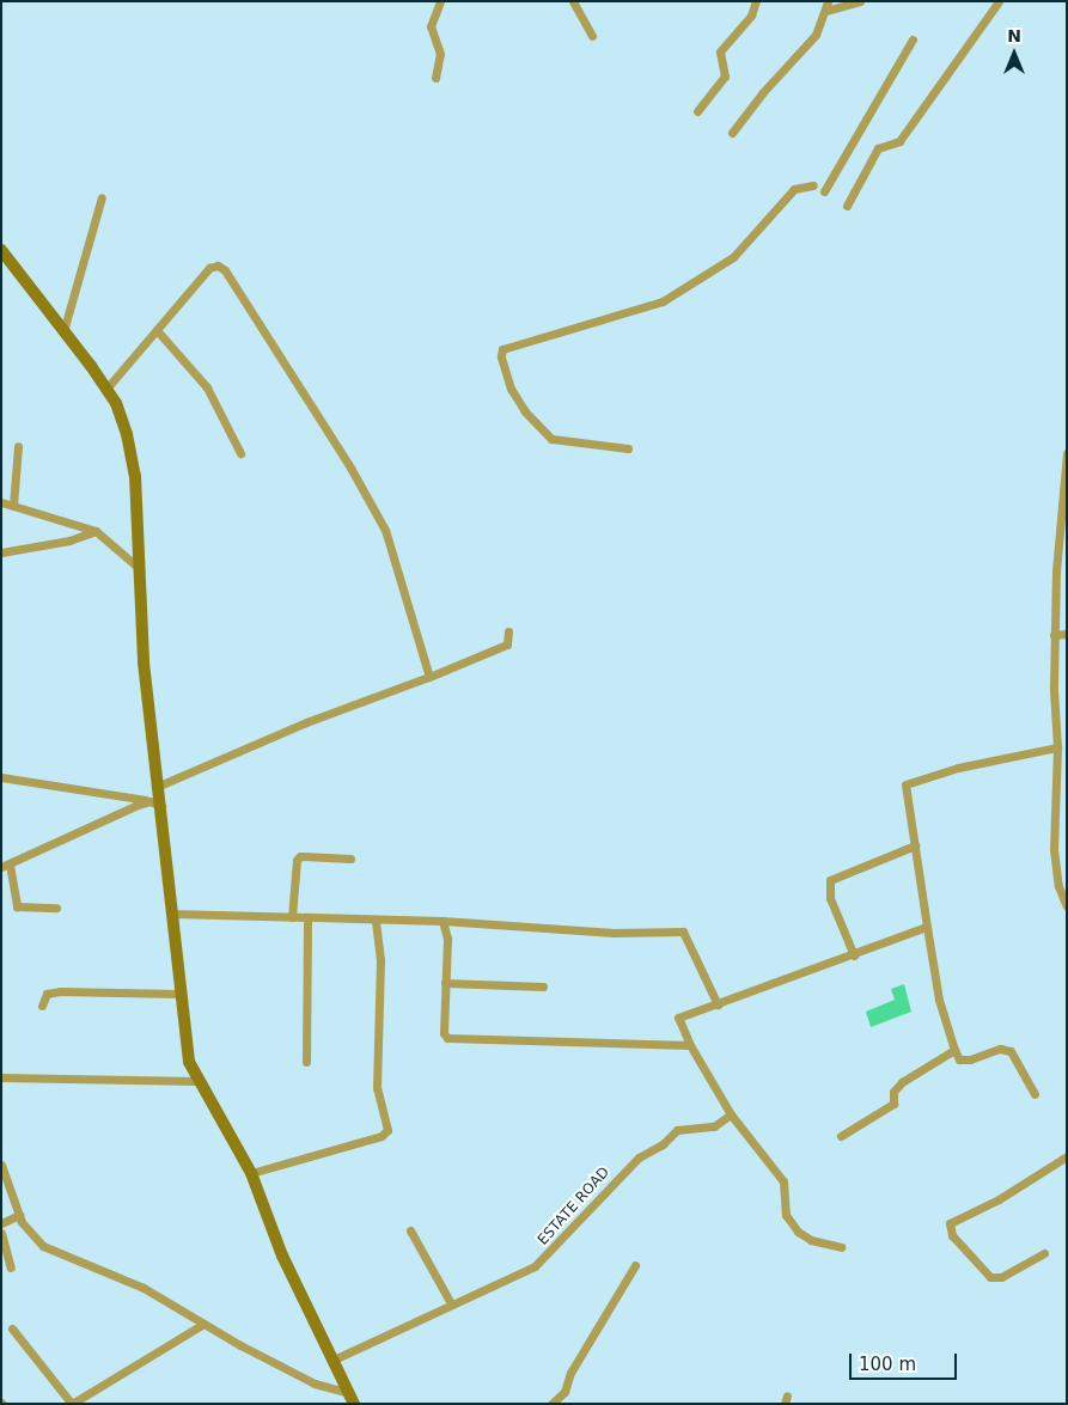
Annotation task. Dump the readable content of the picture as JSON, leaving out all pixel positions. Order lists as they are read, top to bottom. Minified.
{"streets":{"street":["ESTATE ROAD"]},"scale_bar":"100 m","north":"top"}
